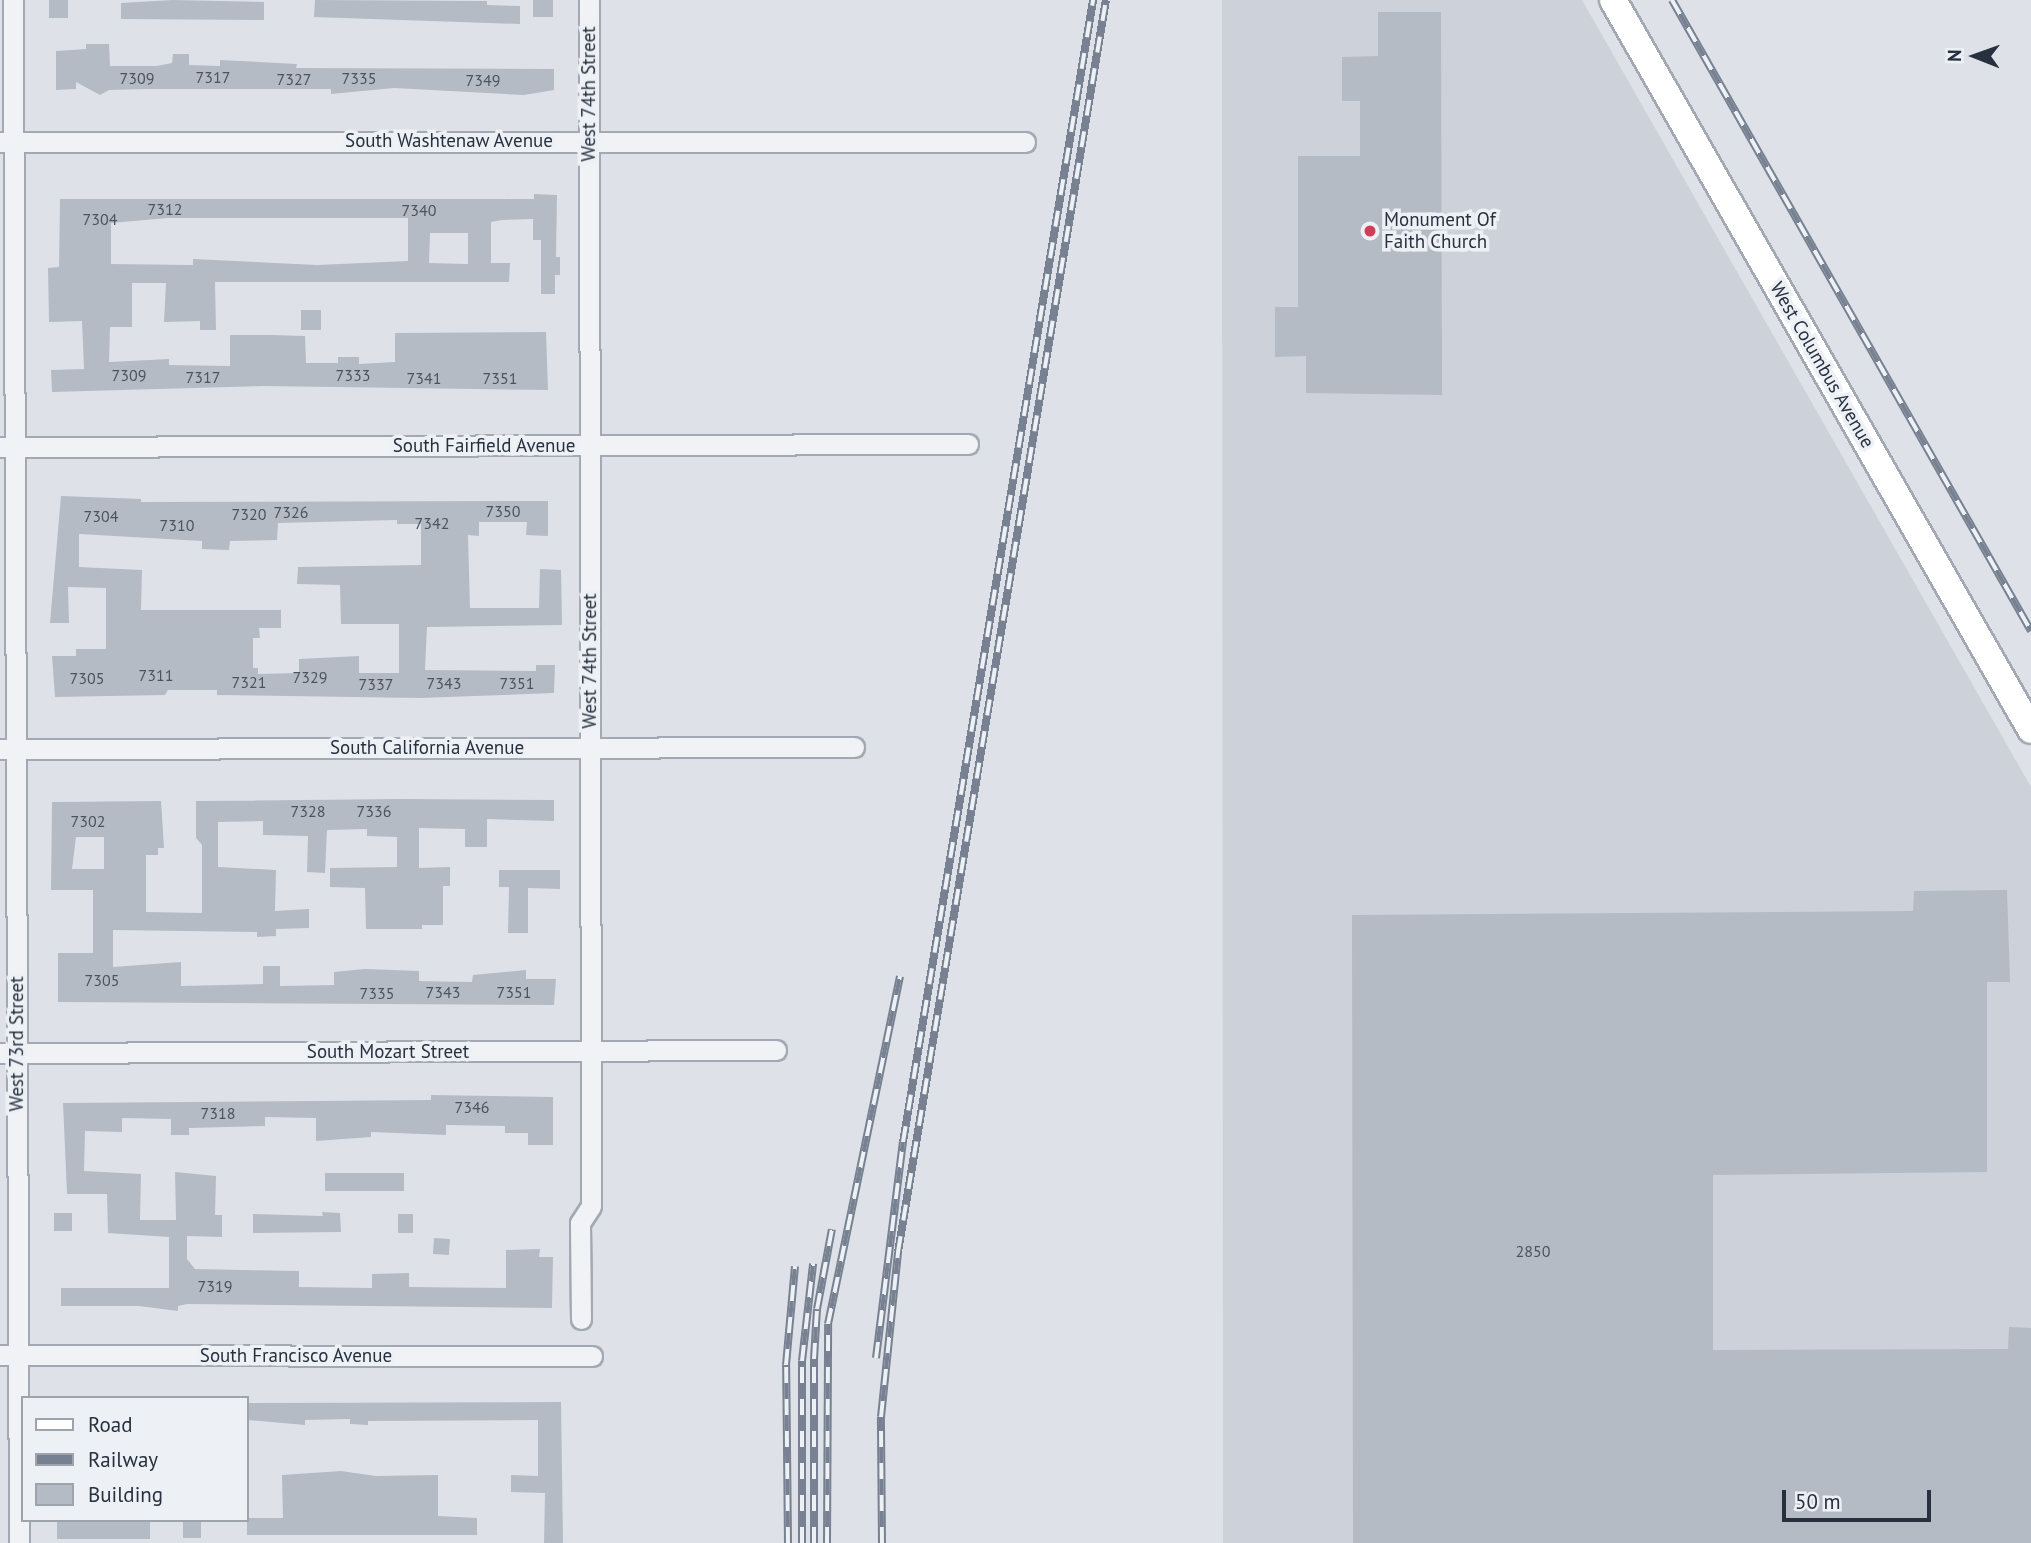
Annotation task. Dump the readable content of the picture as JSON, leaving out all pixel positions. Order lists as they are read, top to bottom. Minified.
{"streets":{"main road":["West Columbus Avenue"],"street":["West 74th Street","South Washtenaw Avenue","South Fairfield Avenue","South California Avenue","West 73rd Street","South Mozart Street","South Francisco Avenue"]},"crossings":[["West 74th Street","South Washtenaw Avenue"],["West 74th Street","South Fairfield Avenue"],["West 74th Street","South California Avenue"],["West 74th Street","South Mozart Street"],["South Washtenaw Avenue","West 73rd Street"],["South Fairfield Avenue","West 73rd Street"],["South California Avenue","West 73rd Street"],["West 73rd Street","South Mozart Street"],["West 73rd Street","South Francisco Avenue"]],"places":["Monument Of Faith Church"],"house_numbers":["7317","7309","7335","7327","7349","7312","7340","7304","7309","7333","7317","7341","7351","7350","7326","7320","7304","7342","7310","7311","7329","7305","7321","7343","7351","7337","7328","7336","7302","7305","7343","7351","7335","7346","7318","2850","7319"],"legend":["Road","Railway","Building"],"scale_bar":"50 m","north":"left"}
